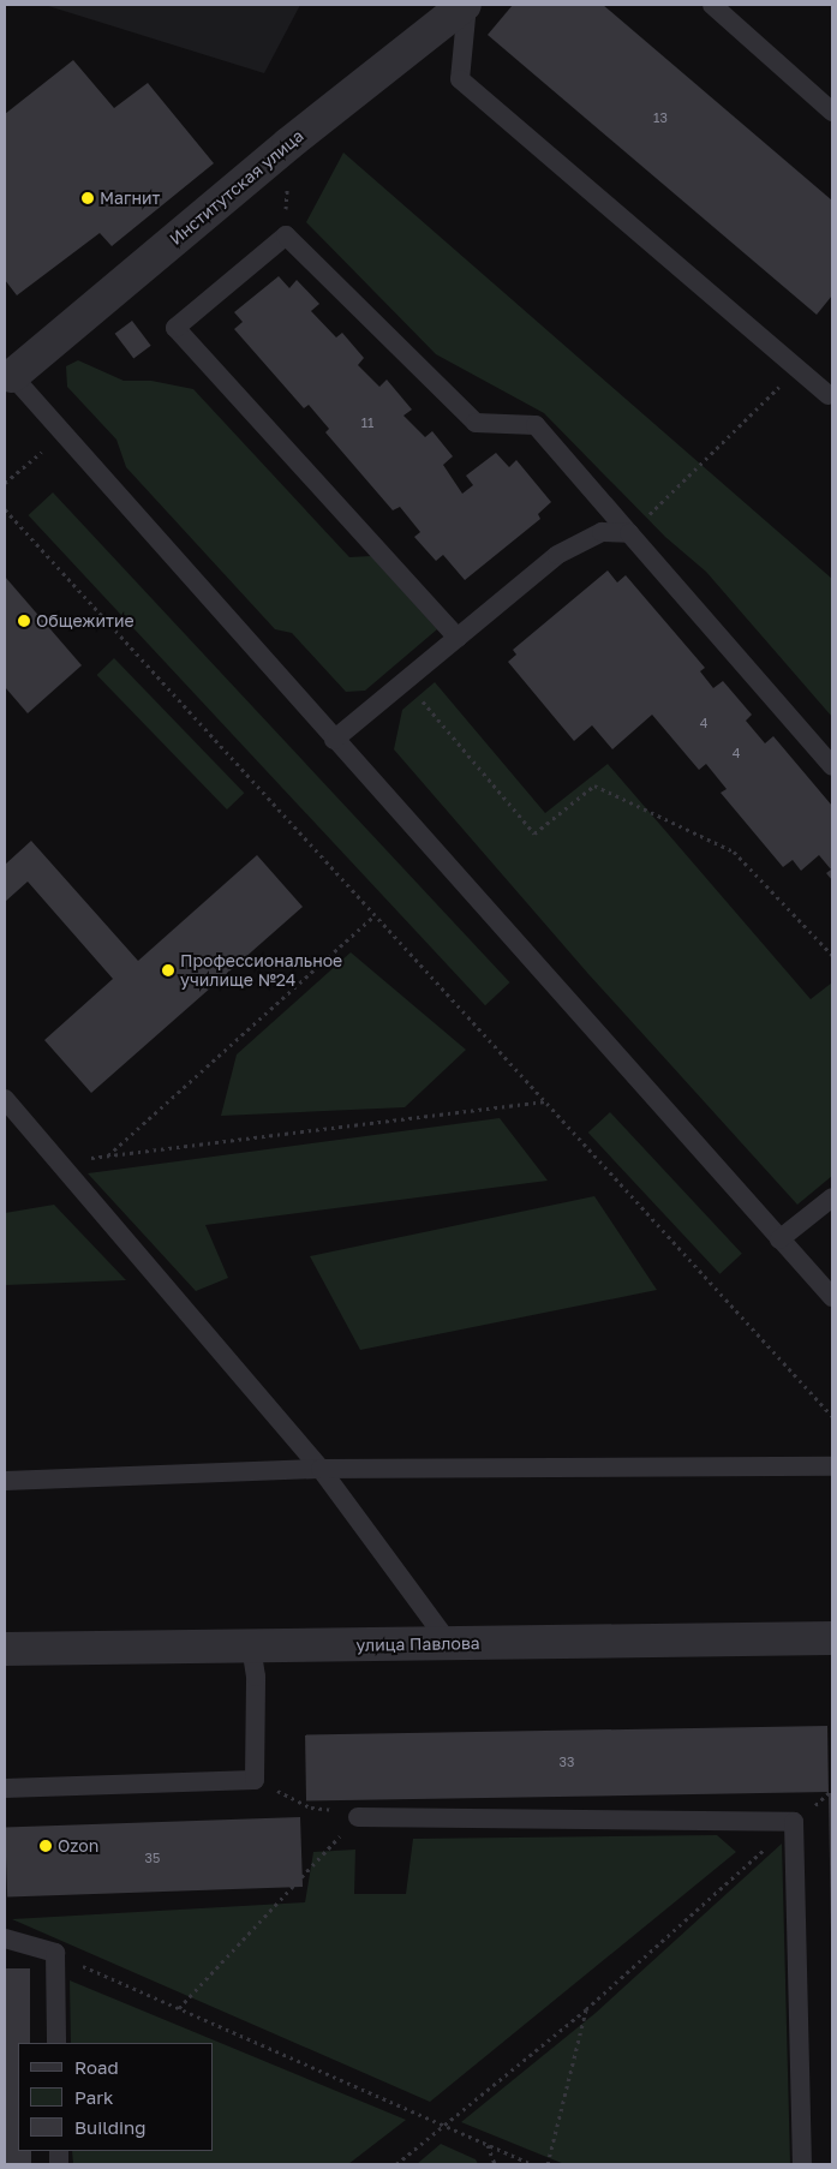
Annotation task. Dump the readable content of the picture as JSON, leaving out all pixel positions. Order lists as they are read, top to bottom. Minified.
{"streets":{"street":["Институтская улица","улица Павлова"]},"places":["Магнит","Общежитие","Профессиональное училище №24","Ozon"],"house_numbers":["13","11","4","4","33","35"],"legend":["Road","Park","Building"]}
